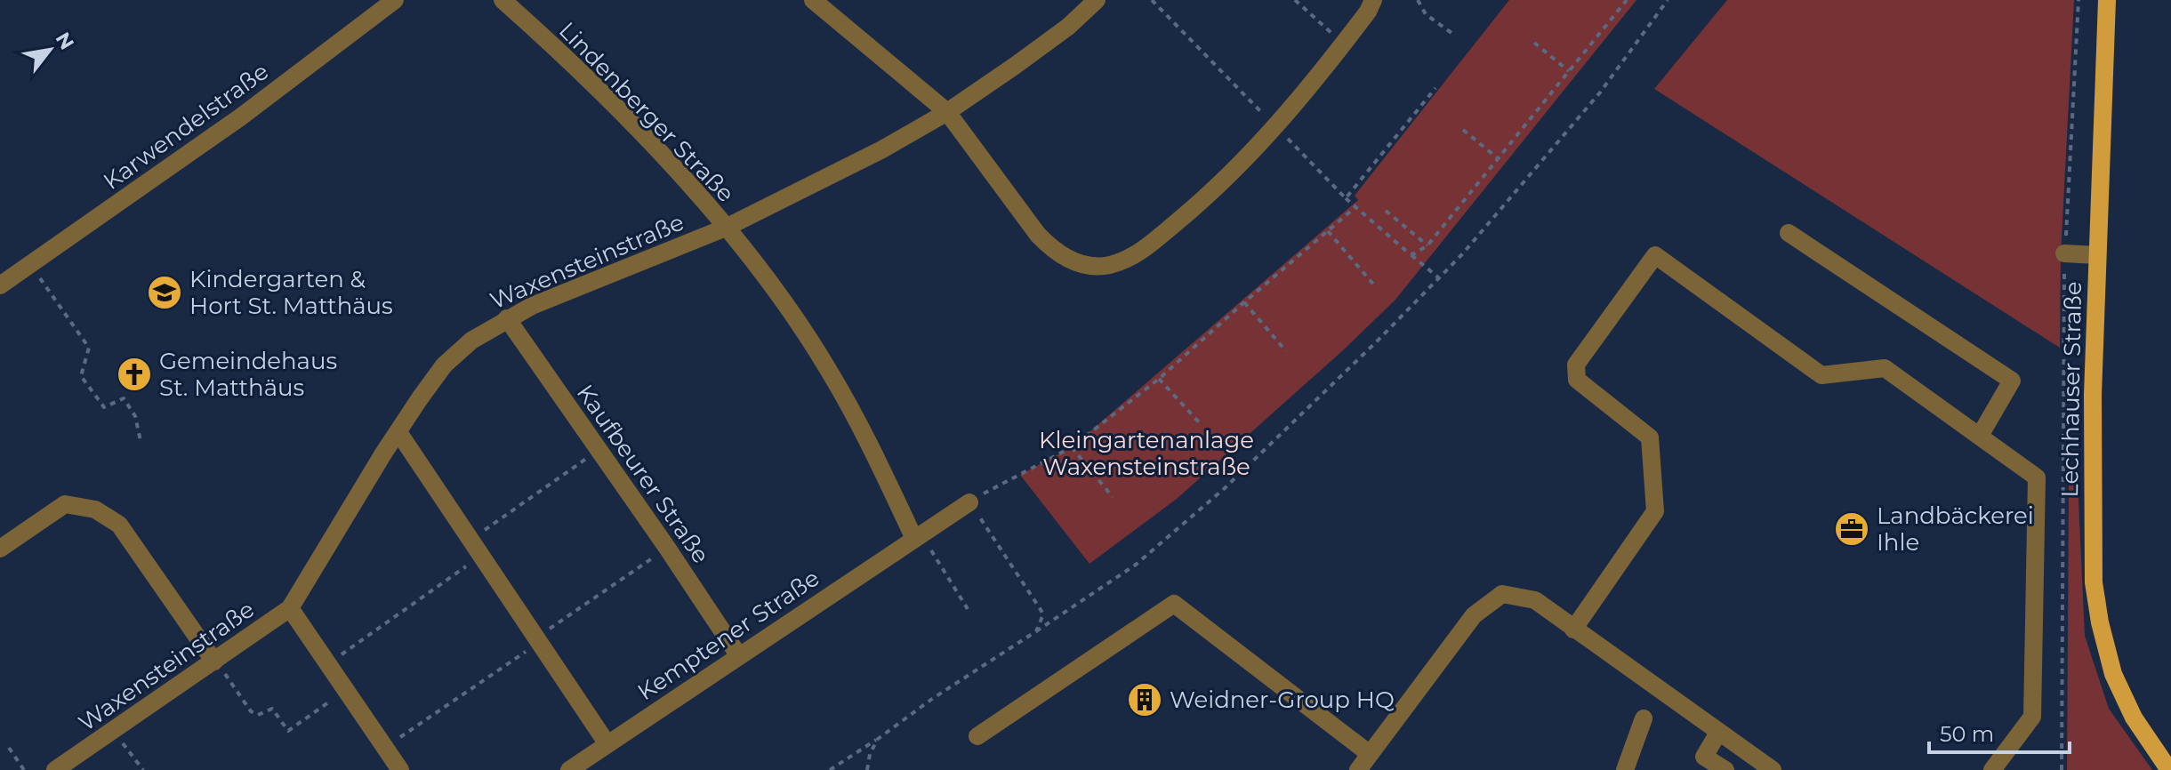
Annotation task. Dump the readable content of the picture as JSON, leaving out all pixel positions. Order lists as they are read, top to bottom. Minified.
{"streets":{"main road":["Lechhauser Straße"],"street":["Lindenberger Straße","Karwendelstraße","Waxensteinstraße","Kaufbeurer Straße","Kemptener Straße"]},"crossings":[["Lindenberger Straße","Waxensteinstraße"],["Waxensteinstraße","Kaufbeurer Straße"],["Kaufbeurer Straße","Kemptener Straße"]],"parks":["Kleingartenanlage Waxensteinstraße"],"places":{"school or university":["Kindergarten & Hort St. Matthäus"],"church":["Gemeindehaus St. Matthäus"],"office":["Landbäckerei Ihle"],"building":["Weidner-Group HQ"]},"scale_bar":"50 m","north":"top right"}
